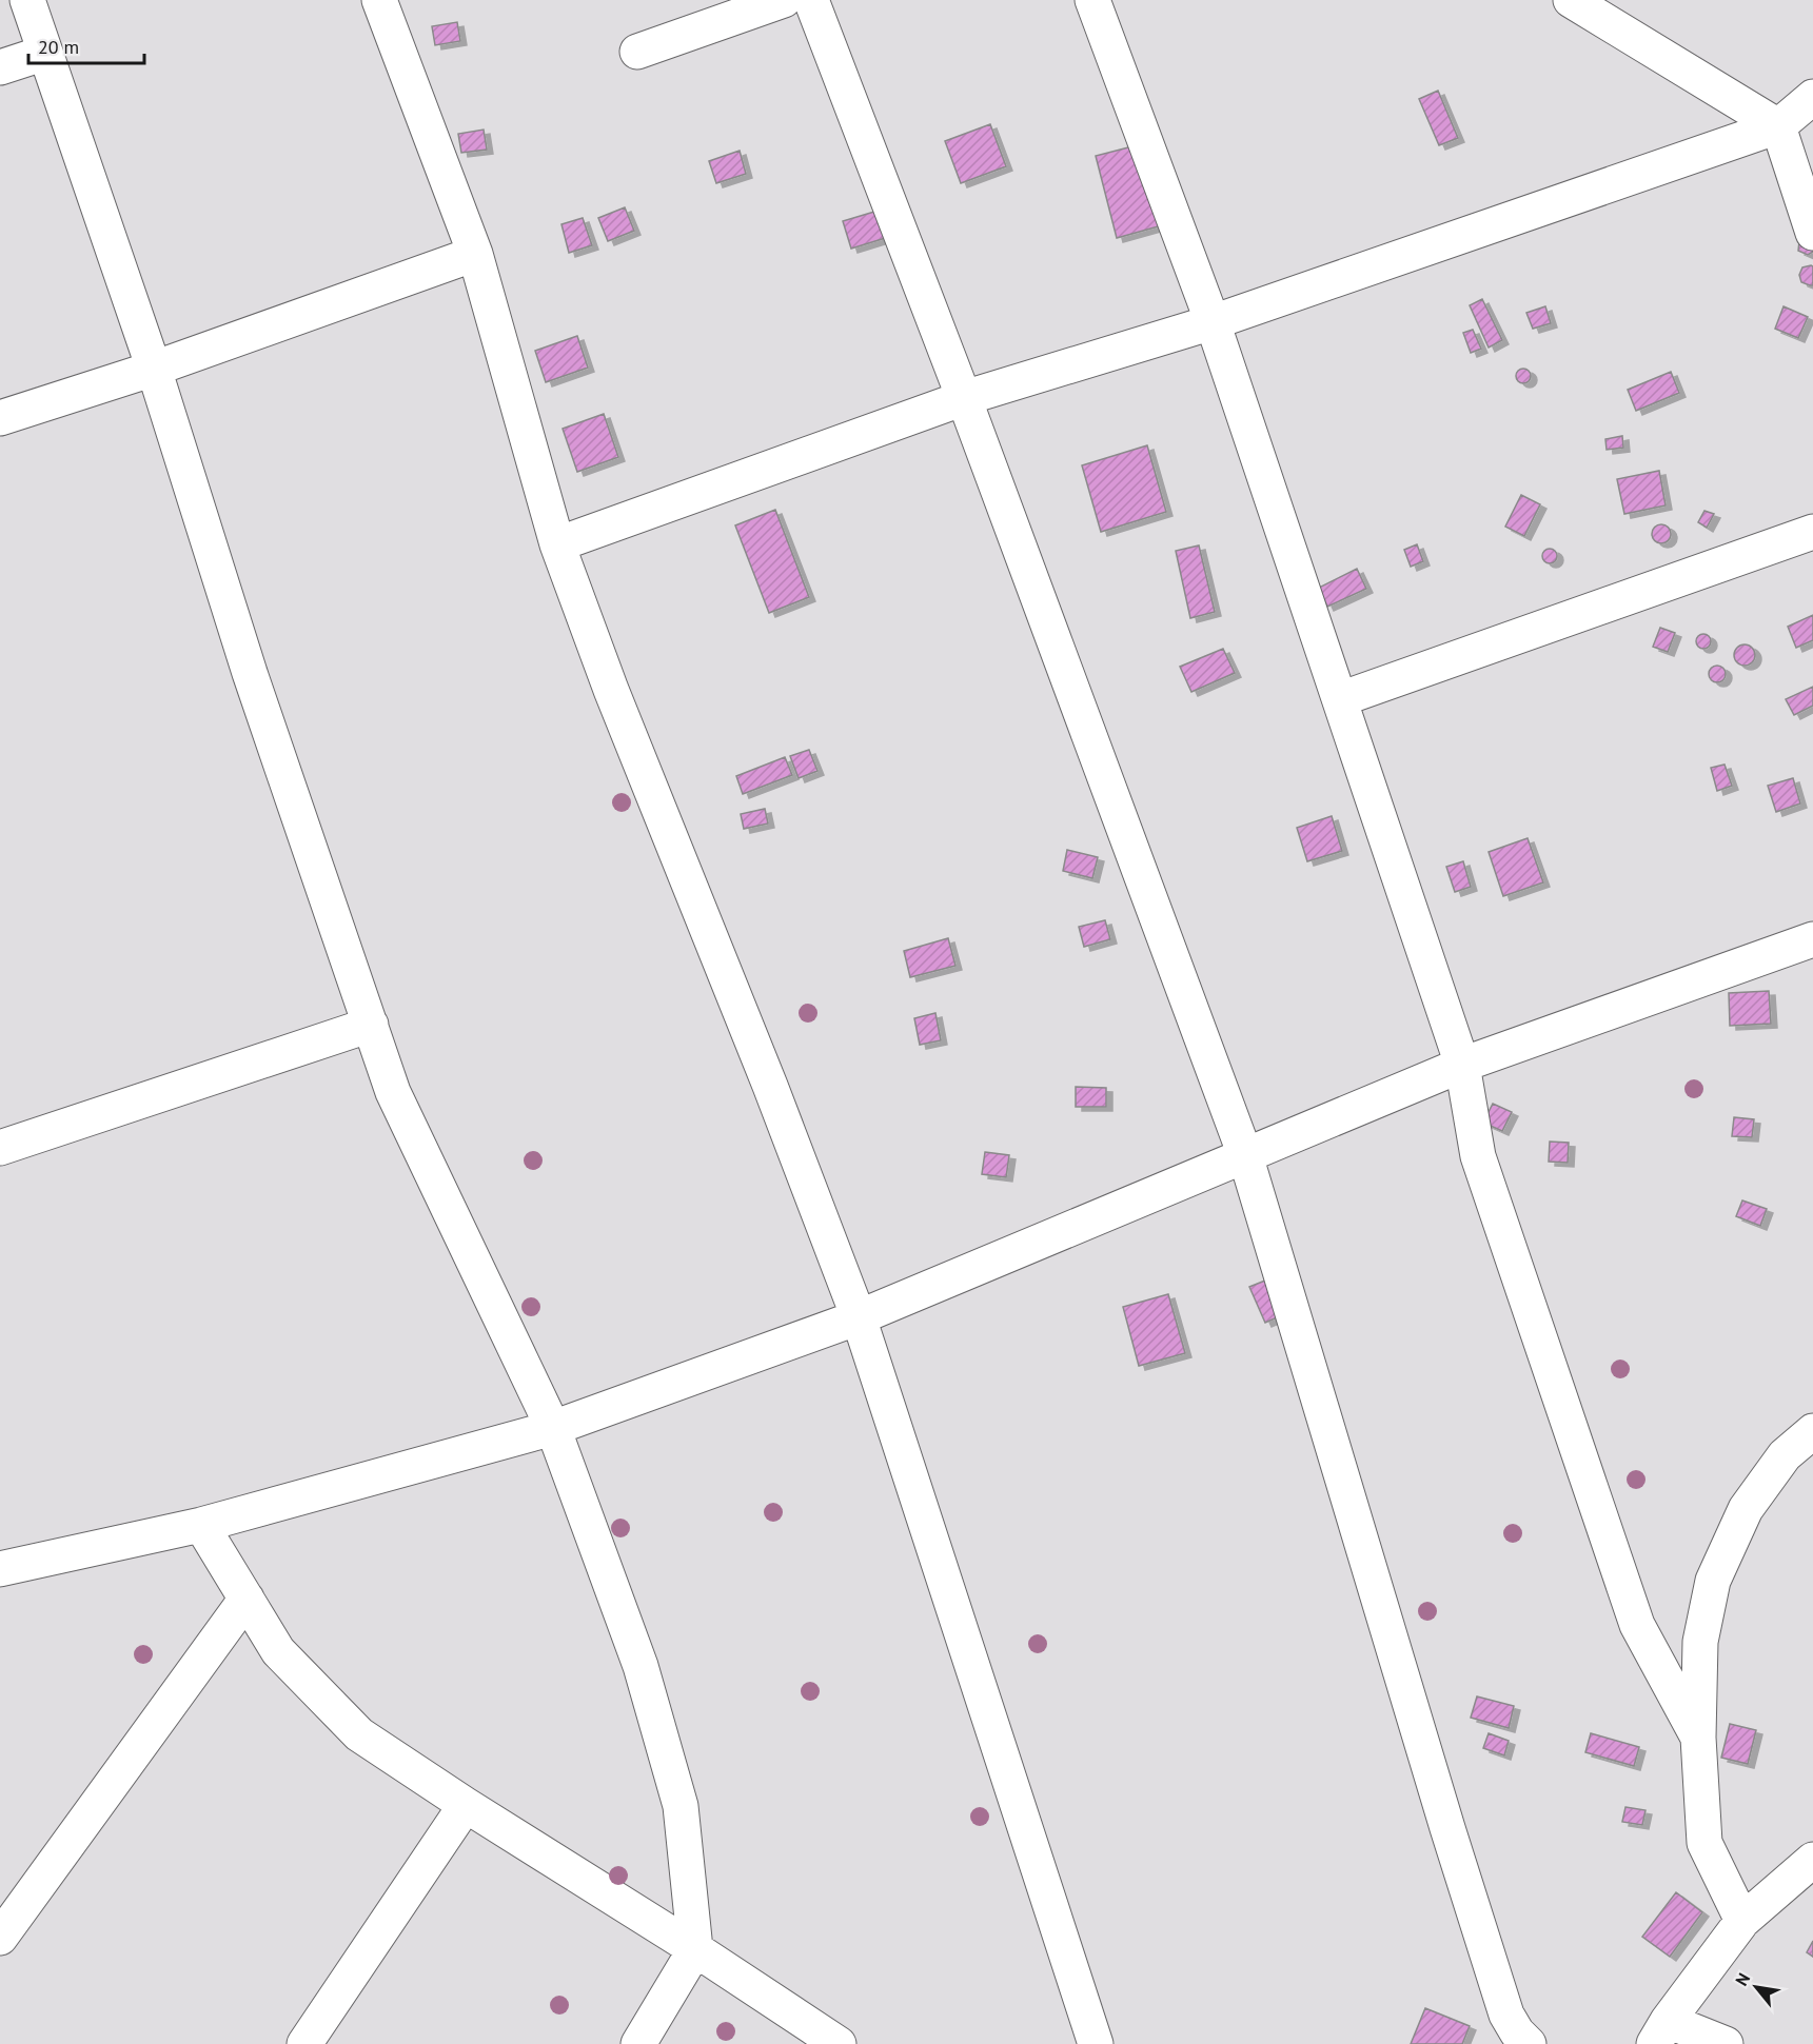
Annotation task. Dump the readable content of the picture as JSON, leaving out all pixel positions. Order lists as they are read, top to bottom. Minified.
{"scale_bar":"20 m","north":"top left"}
